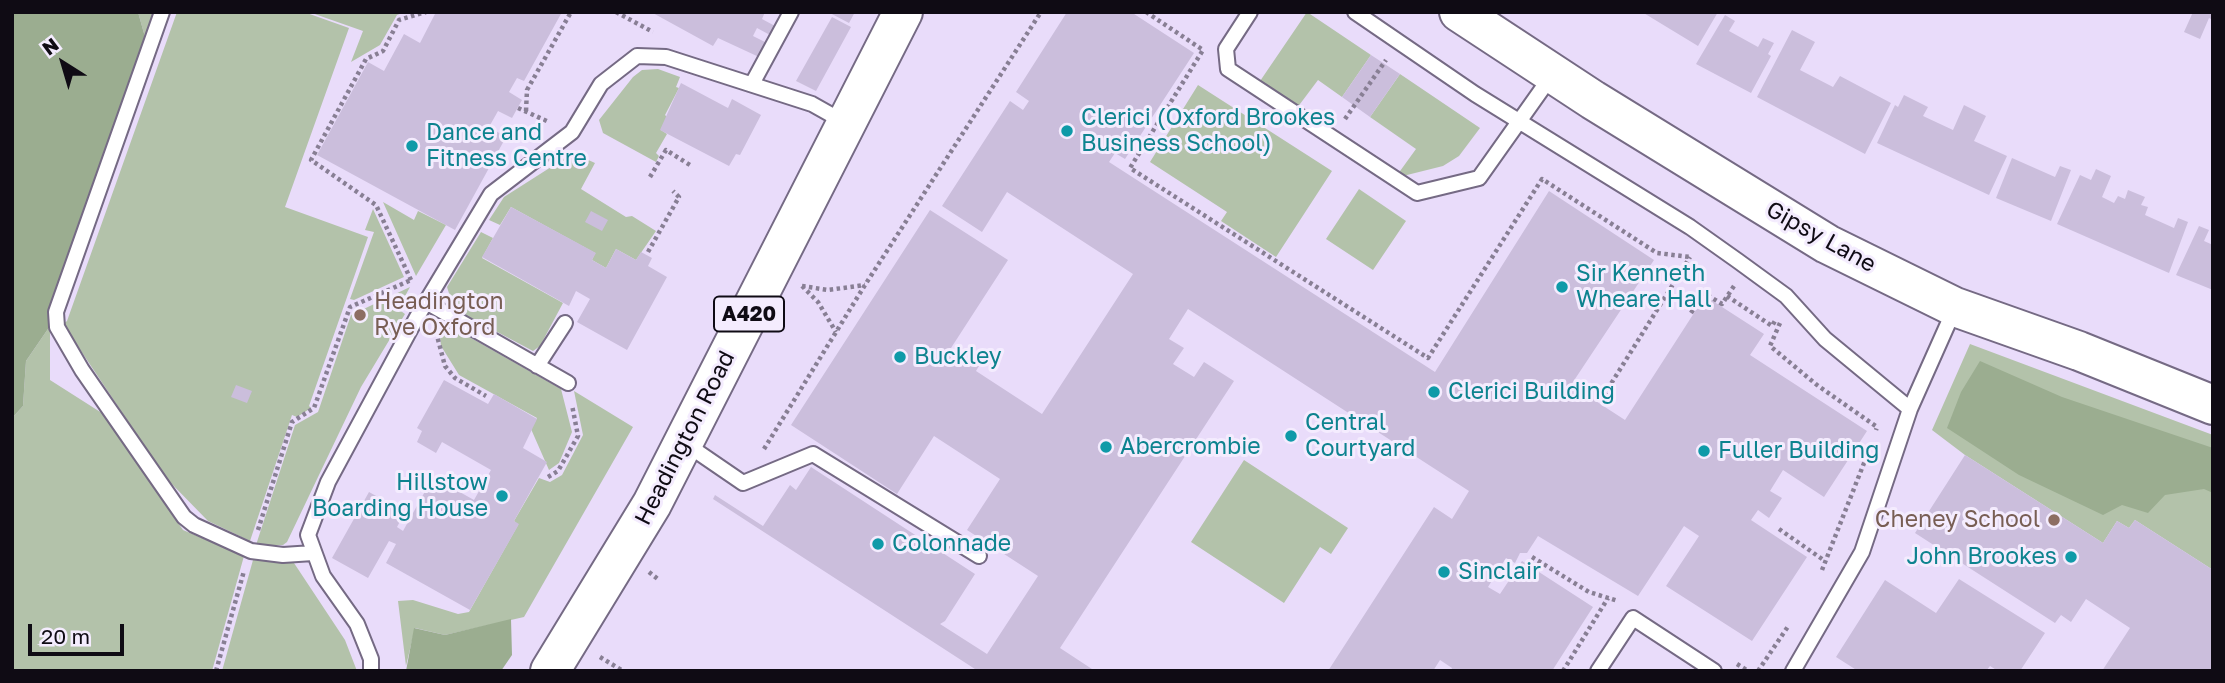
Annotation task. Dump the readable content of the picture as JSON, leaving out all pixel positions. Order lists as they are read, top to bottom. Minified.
{"streets":{"street":["Gipsy Lane","A420","Headington Road"]},"places":["Clerici (Oxford Brookes Business School)","Dance and Fitness Centre","Sir Kenneth Wheare Hall","Headington Rye Oxford","Buckley","Clerici Building","Central Courtyard","Abercrombie","Fuller Building","Hillstow Boarding House","Cheney School","Colonnade","John Brookes","Sinclair"],"scale_bar":"20 m","north":"top left"}
